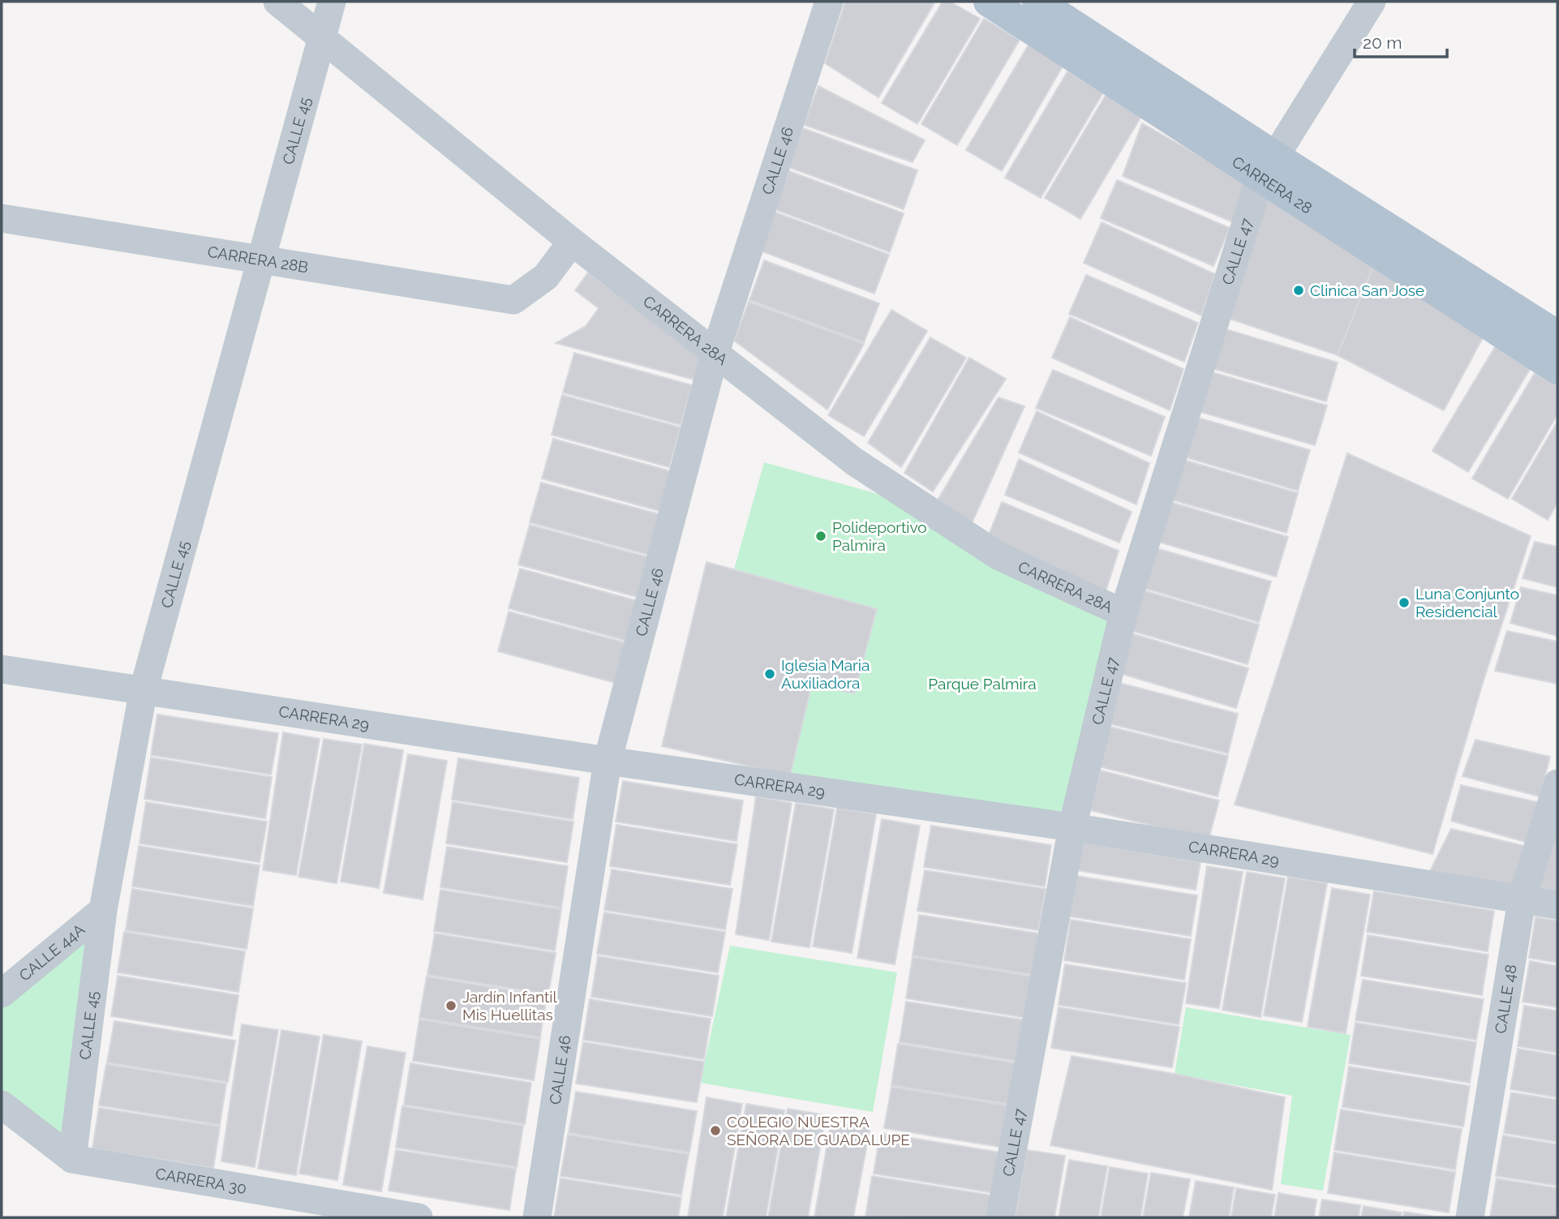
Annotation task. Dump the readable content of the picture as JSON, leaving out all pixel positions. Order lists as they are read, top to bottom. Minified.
{"streets":{"main road":["CARRERA 28"],"street":["CALLE 45","CALLE 46","CALLE 47","CARRERA 28B","CARRERA 28A","CARRERA 29","CALLE 44A","CALLE 48","CARRERA 30"]},"crossings":[["CALLE 45","CARRERA 28B"],["CALLE 45","CARRERA 28A"],["CALLE 45","CARRERA 29"],["CALLE 45","CALLE 44A"],["CALLE 45","CARRERA 30"],["CALLE 46","CARRERA 28A"],["CALLE 46","CARRERA 29"],["CARRERA 28","CALLE 47"],["CALLE 47","CARRERA 28A"],["CALLE 47","CARRERA 29"],["CARRERA 28B","CARRERA 28A"],["CARRERA 29","CALLE 48"]],"parks":["Parque Palmira"],"places":["Clinica San Jose","Polideportivo Palmira","Luna Conjunto Residencial","Iglesia Maria Auxiliadora","Jardín Infantil Mis Huellitas","COLEGIO NUESTRA SEÑORA DE GUADALUPE"],"scale_bar":"20 m"}
